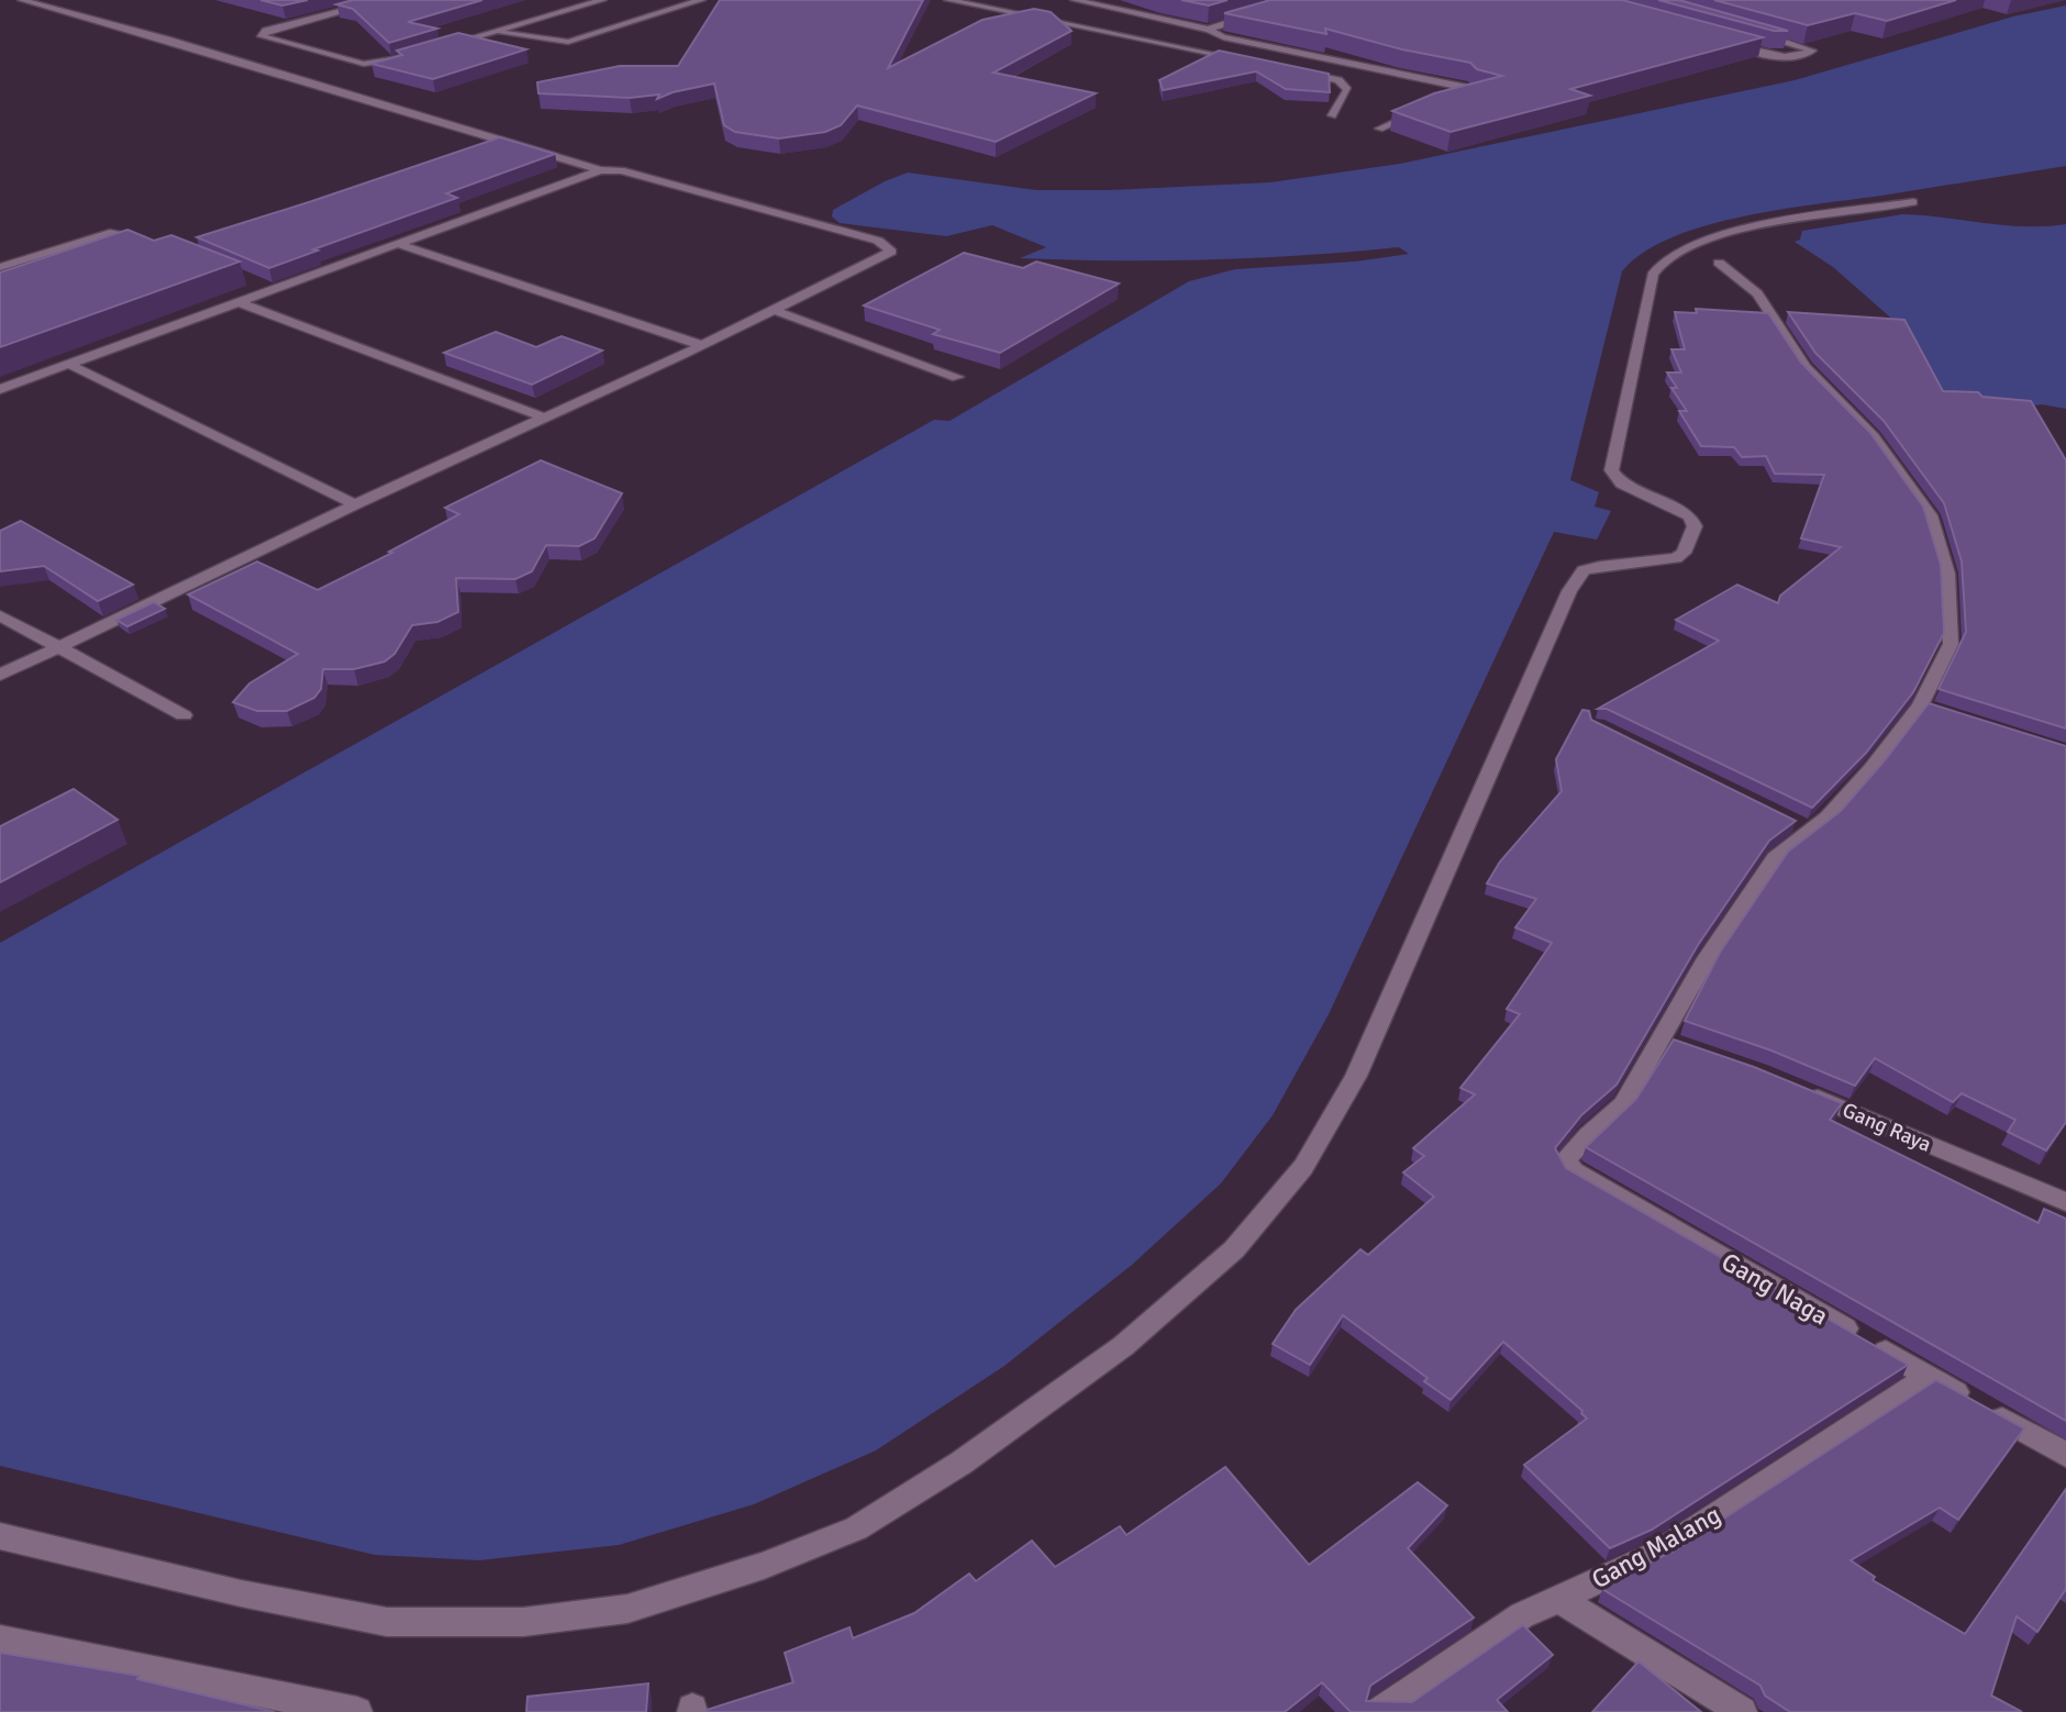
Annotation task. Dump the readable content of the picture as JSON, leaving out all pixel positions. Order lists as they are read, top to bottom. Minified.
{"streets":{"street":["Gang Raya","Gang Naga","Gang Malang"]},"crossings":[["Gang Naga","Gang Malang"]]}
